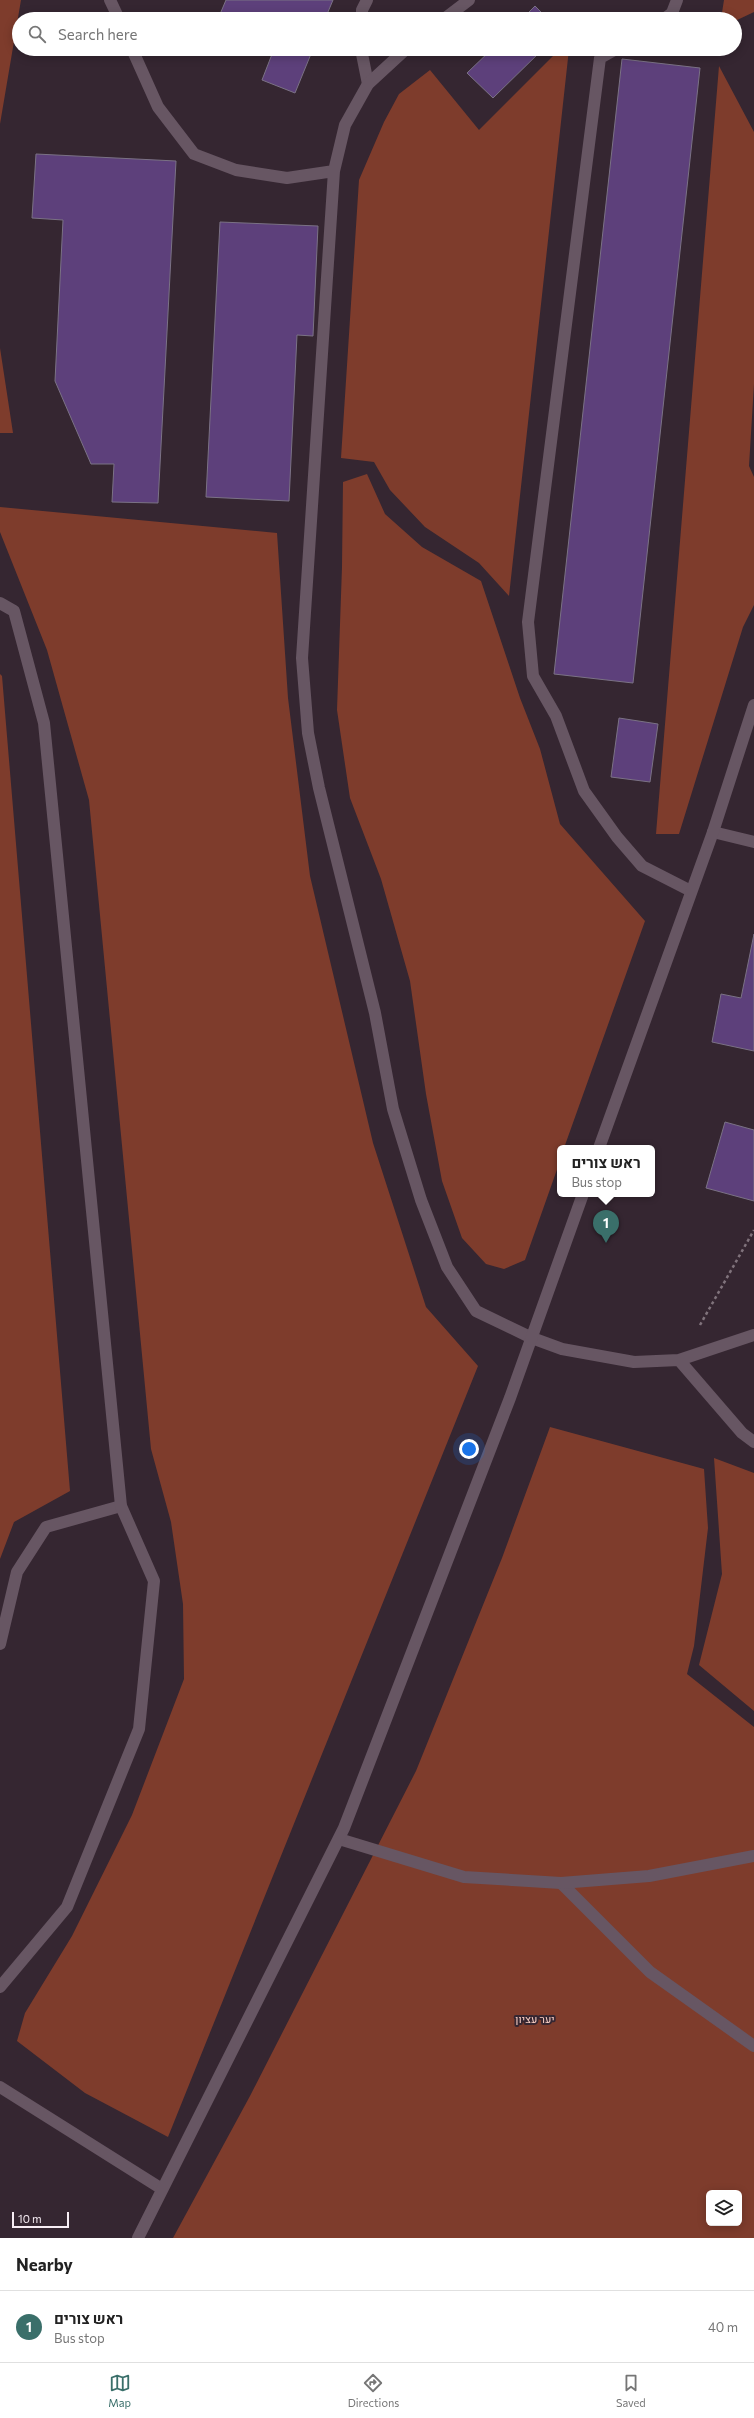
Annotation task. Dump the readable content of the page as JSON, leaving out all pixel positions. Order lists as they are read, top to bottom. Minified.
{"parks":["יער עציון"],"scale_bar":"10 m","page":{"search":"Search here","popup":["ראש צורים","Bus stop"],"pins":"1","scale":"10 m","heading":"Nearby","list":[{"mark":"1","name":"ראש צורים","note":"Bus stop","value":"40 m"}],"nav":["Map","Directions","Saved"]}}
